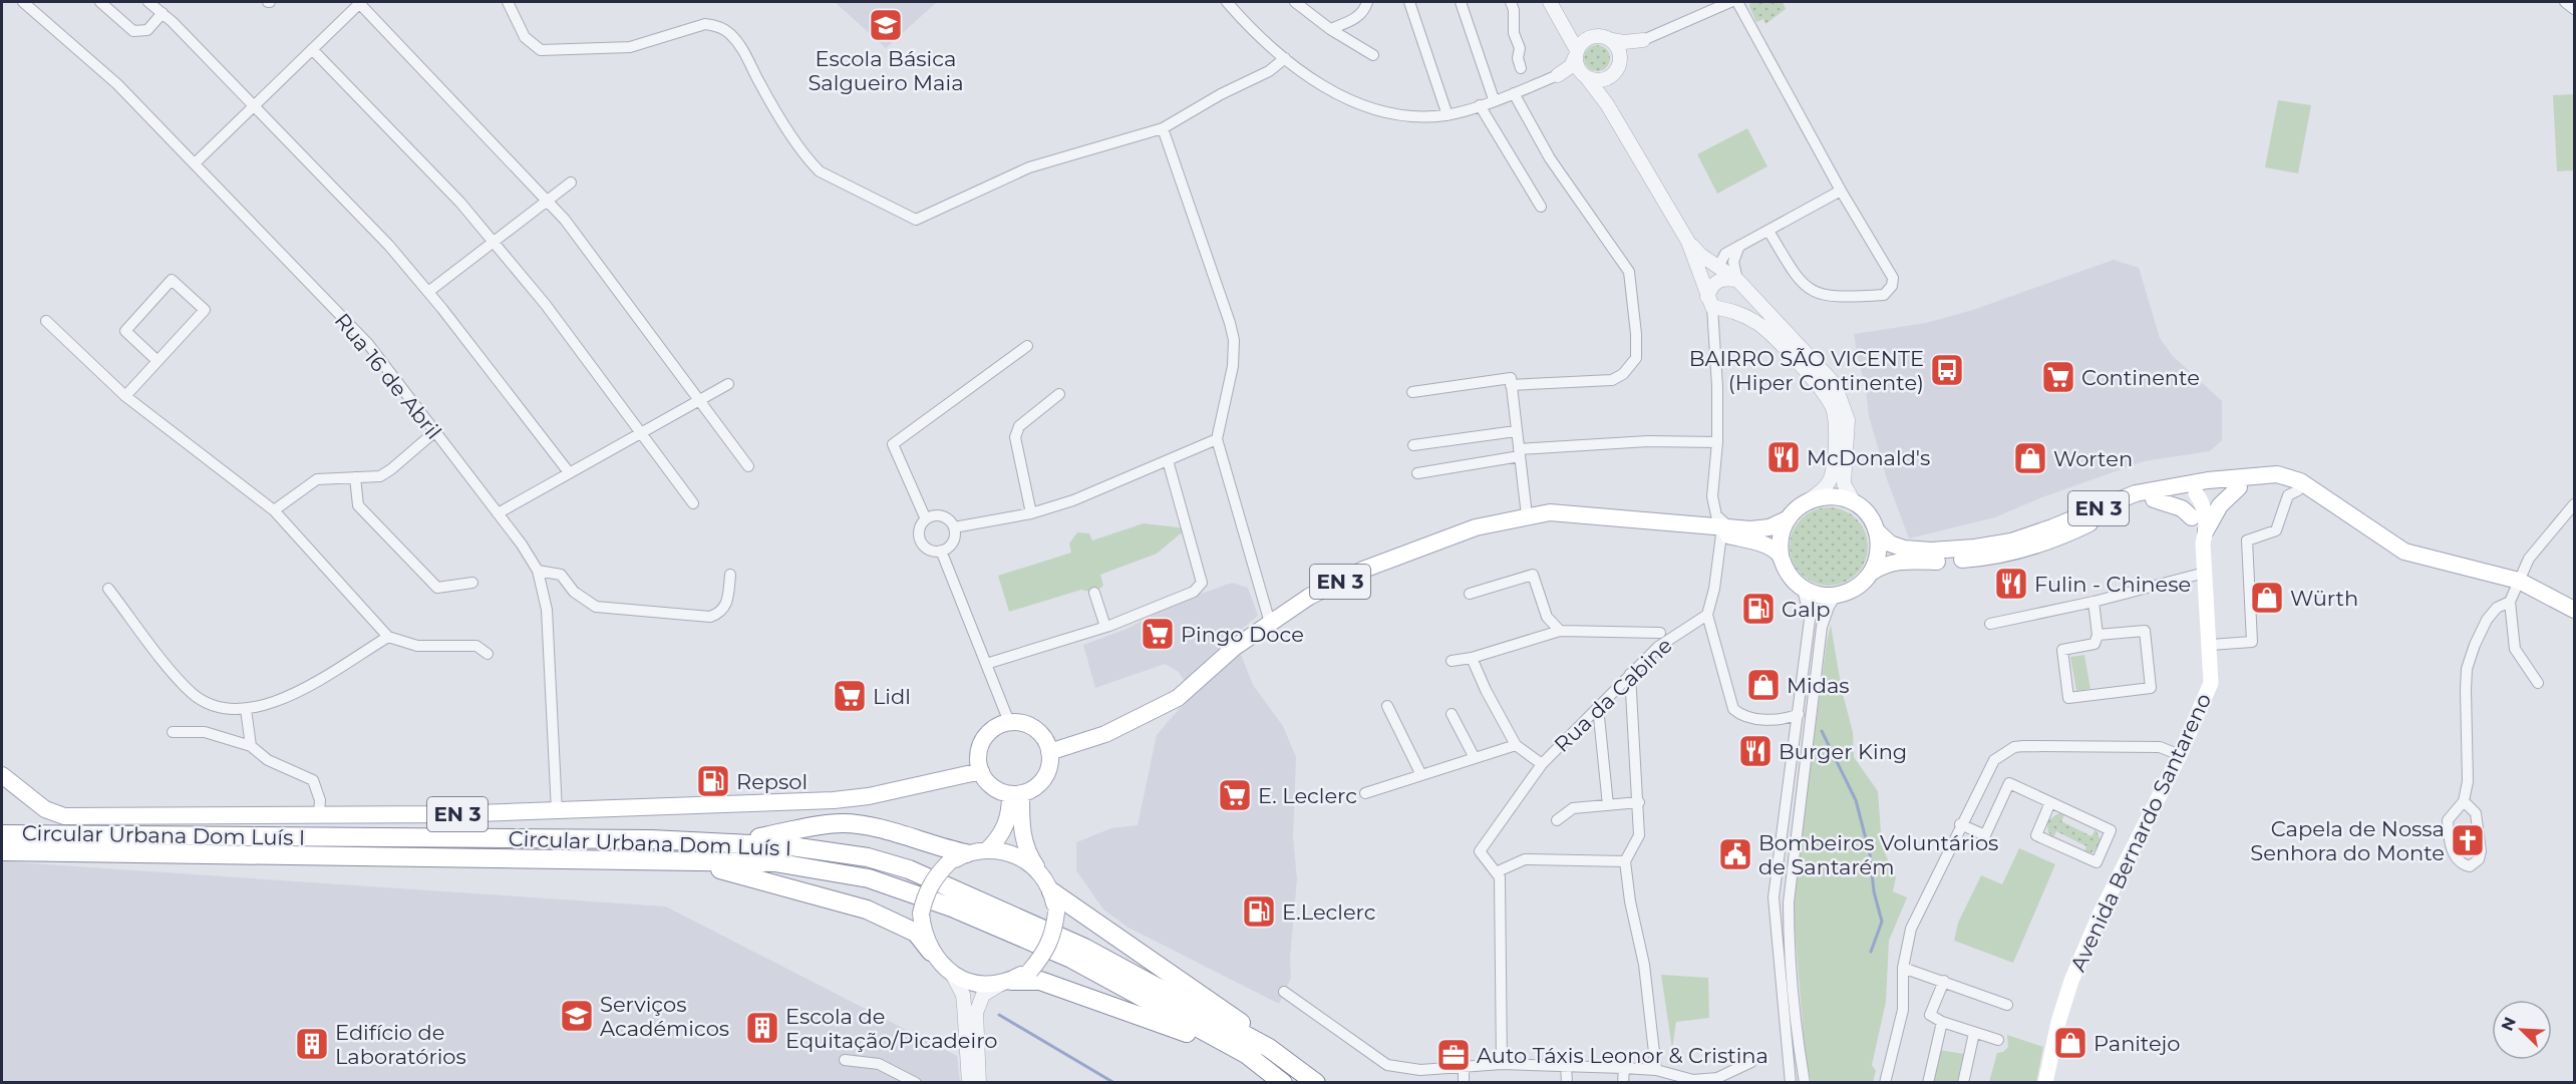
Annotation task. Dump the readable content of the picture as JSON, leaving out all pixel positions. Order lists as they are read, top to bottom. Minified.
{"streets":{"highway":["Circular Urbana Dom Luís I"],"main road":["EN 3","Avenida Bernardo Santareno"],"street":["Rua 16 de Abril","Rua da Cabine"]},"crossings":[["Rua 16 de Abril","EN 3"],["EN 3","Avenida Bernardo Santareno"]],"places":{"school or university":["Escola Básica Salgueiro Maia","Serviços Académicos"],"bus stop":["BAIRRO SÃO VICENTE (Hiper Continente)"],"supermarket":["Continente","Pingo Doce","Lidl","E. Leclerc"],"restaurant":["McDonald's","Fulin - Chinese","Burger King"],"shop":["Worten","Würth","Midas","Panitejo"],"fuel station":["Galp","Repsol","E.Leclerc"],"church":["Capela de Nossa Senhora do Monte"],"public building":["Bombeiros Voluntários de Santarém"],"building":["Escola de Equitação/Picadeiro","Edifício de Laboratórios"],"office":["Auto Táxis Leonor & Cristina"]},"north":"top left"}
